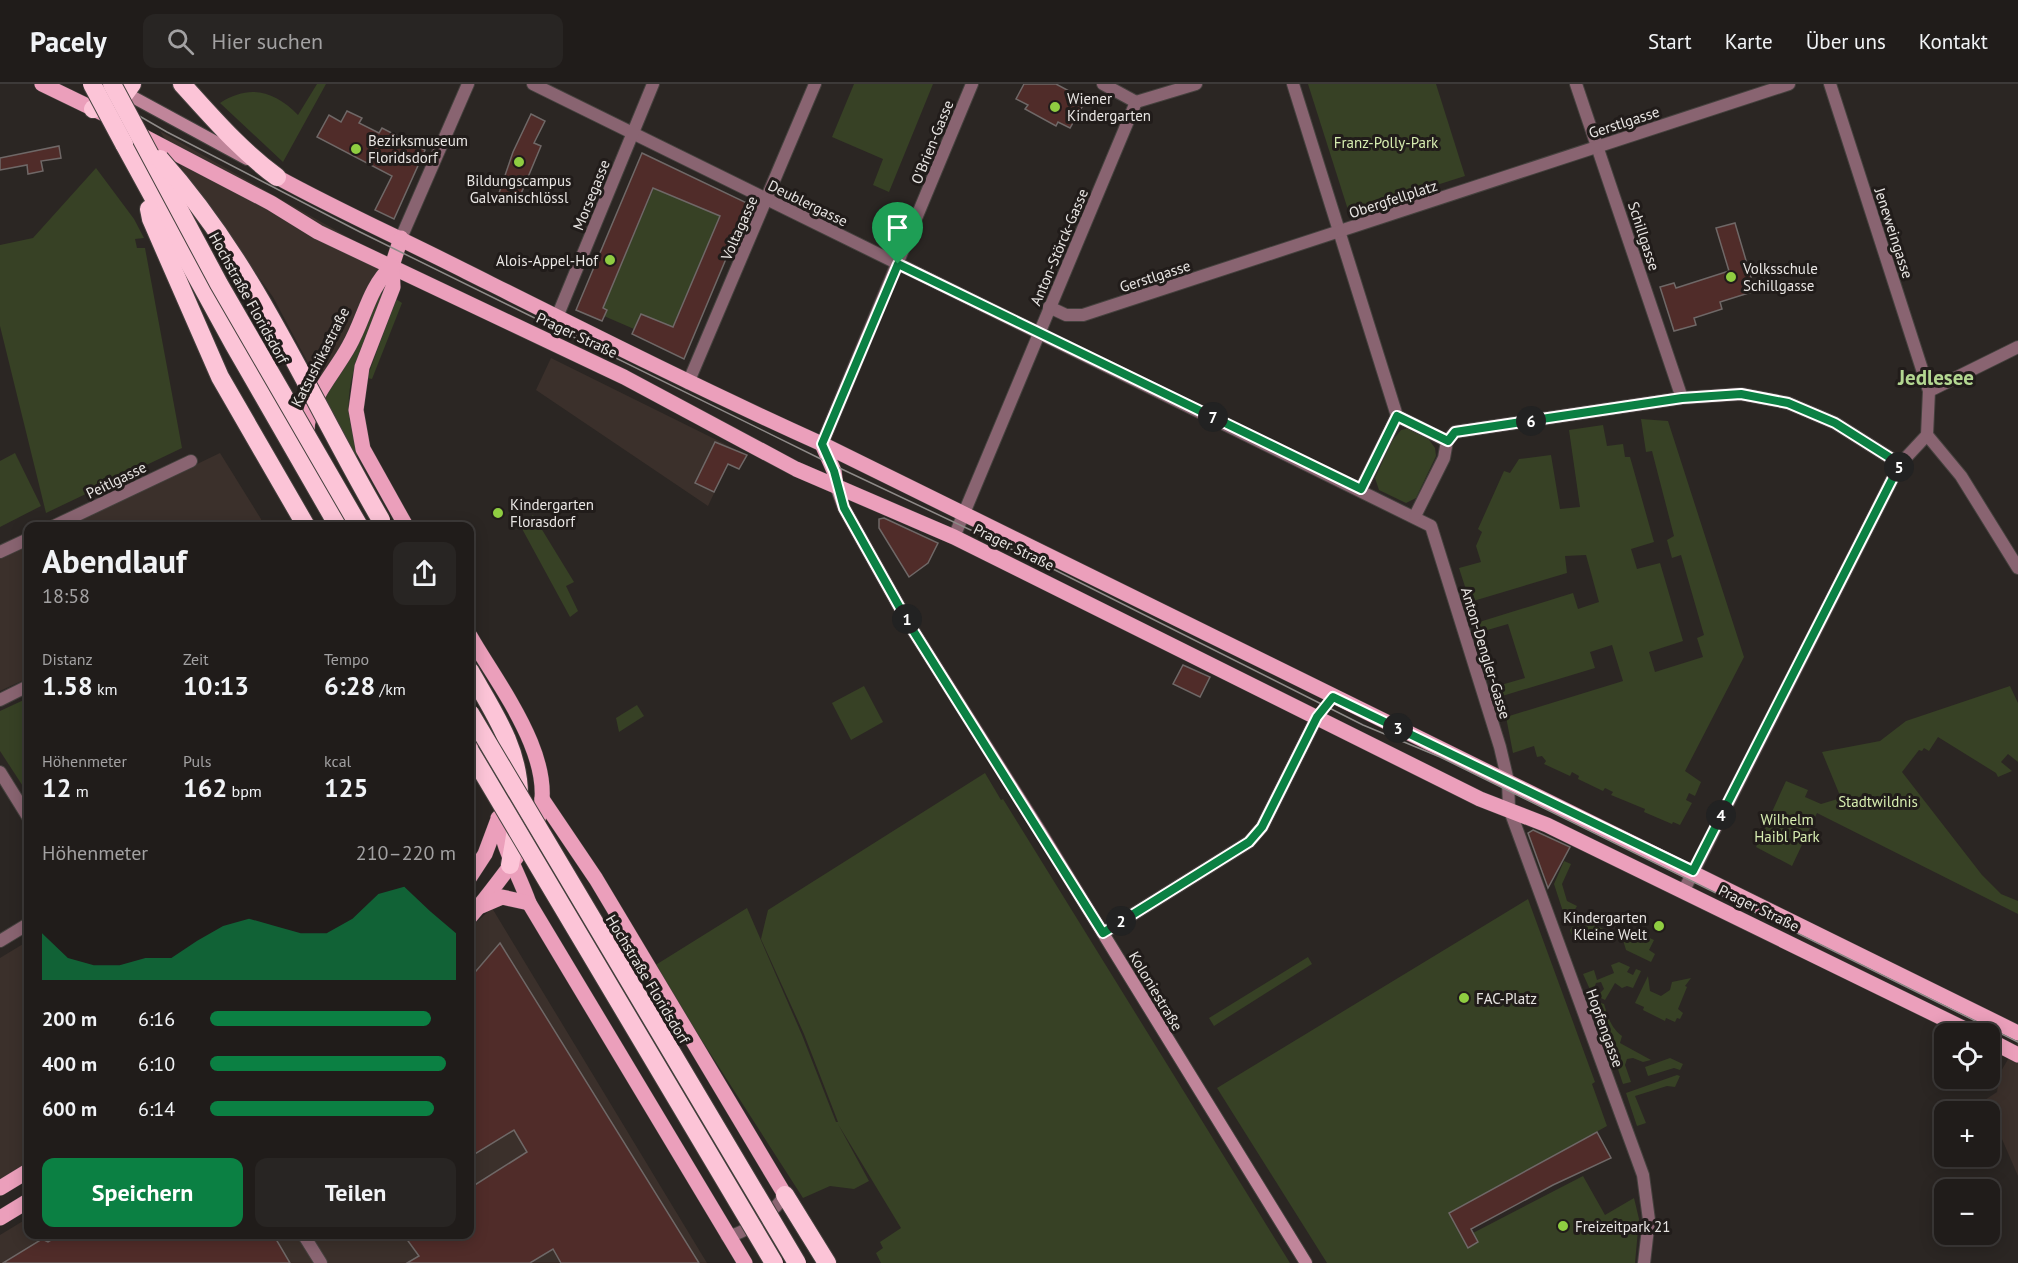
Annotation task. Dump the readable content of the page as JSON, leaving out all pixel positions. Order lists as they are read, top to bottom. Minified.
{"streets":{"highway":["Hochstraße Floridsdorf"],"main road":["Prager Straße","Katsushikastraße"],"street":["Gerstlgasse","O'Brien-Gasse","Morsegasse","Obergfellplatz","Deublergasse","Voltagasse","Jeneweingasse","Schillgasse","Anton-Störck-Gasse","Peitlgasse","Anton-Dengler-Gasse","Koloniestraße","Hopfengasse"]},"crossings":[["Gerstlgasse","Obergfellplatz"],["Gerstlgasse","Schillgasse"],["Gerstlgasse","Anton-Störck-Gasse"],["O'Brien-Gasse","Deublergasse"],["O'Brien-Gasse","Prager Straße"],["Morsegasse","Deublergasse"],["Morsegasse","Prager Straße"],["Deublergasse","Voltagasse"],["Deublergasse","Anton-Störck-Gasse"],["Deublergasse","Anton-Dengler-Gasse"],["Voltagasse","Prager Straße"],["Anton-Störck-Gasse","Prager Straße"],["Hochstraße Floridsdorf","Prager Straße"],["Prager Straße","Katsushikastraße"],["Prager Straße","Anton-Dengler-Gasse"],["Prager Straße","Koloniestraße"],["Prager Straße","Hopfengasse"],["Anton-Dengler-Gasse","Hopfengasse"]],"districts":["Jedlesee"],"parks":["Franz-Polly-Park","Stadtwildnis","Wilhelm Haibl Park"],"places":["Wiener Kindergarten","Bezirksmuseum Floridsdorf","Bildungscampus Galvanischlössl","Alois-Appel-Hof","Volksschule Schillgasse","Kindergarten Florasdorf","Kindergarten Kleine Welt","FAC-Platz","Freizeitpark 21"],"page":{"header":"Pacely","search":"Hier suchen","nav":["Start","Karte","Über uns","Kontakt"],"pins":["7","6","5","1","3","4","2"],"heading":["Abendlauf","18:58"],"stats":[["Distanz","1.58 km"],["Zeit","10:13"],["Tempo","6:28 /km"],["Höhenmeter","12 m"],["Puls","162 bpm"],["kcal","125"]],"chart":["Höhenmeter","210–220 m"],"list":[{"name":"200 m","note":"6:16"},{"name":"400 m","note":"6:10"},{"name":"600 m","note":"6:14"}],"map_buttons":["+","−"],"buttons":["Speichern","Teilen"]}}
